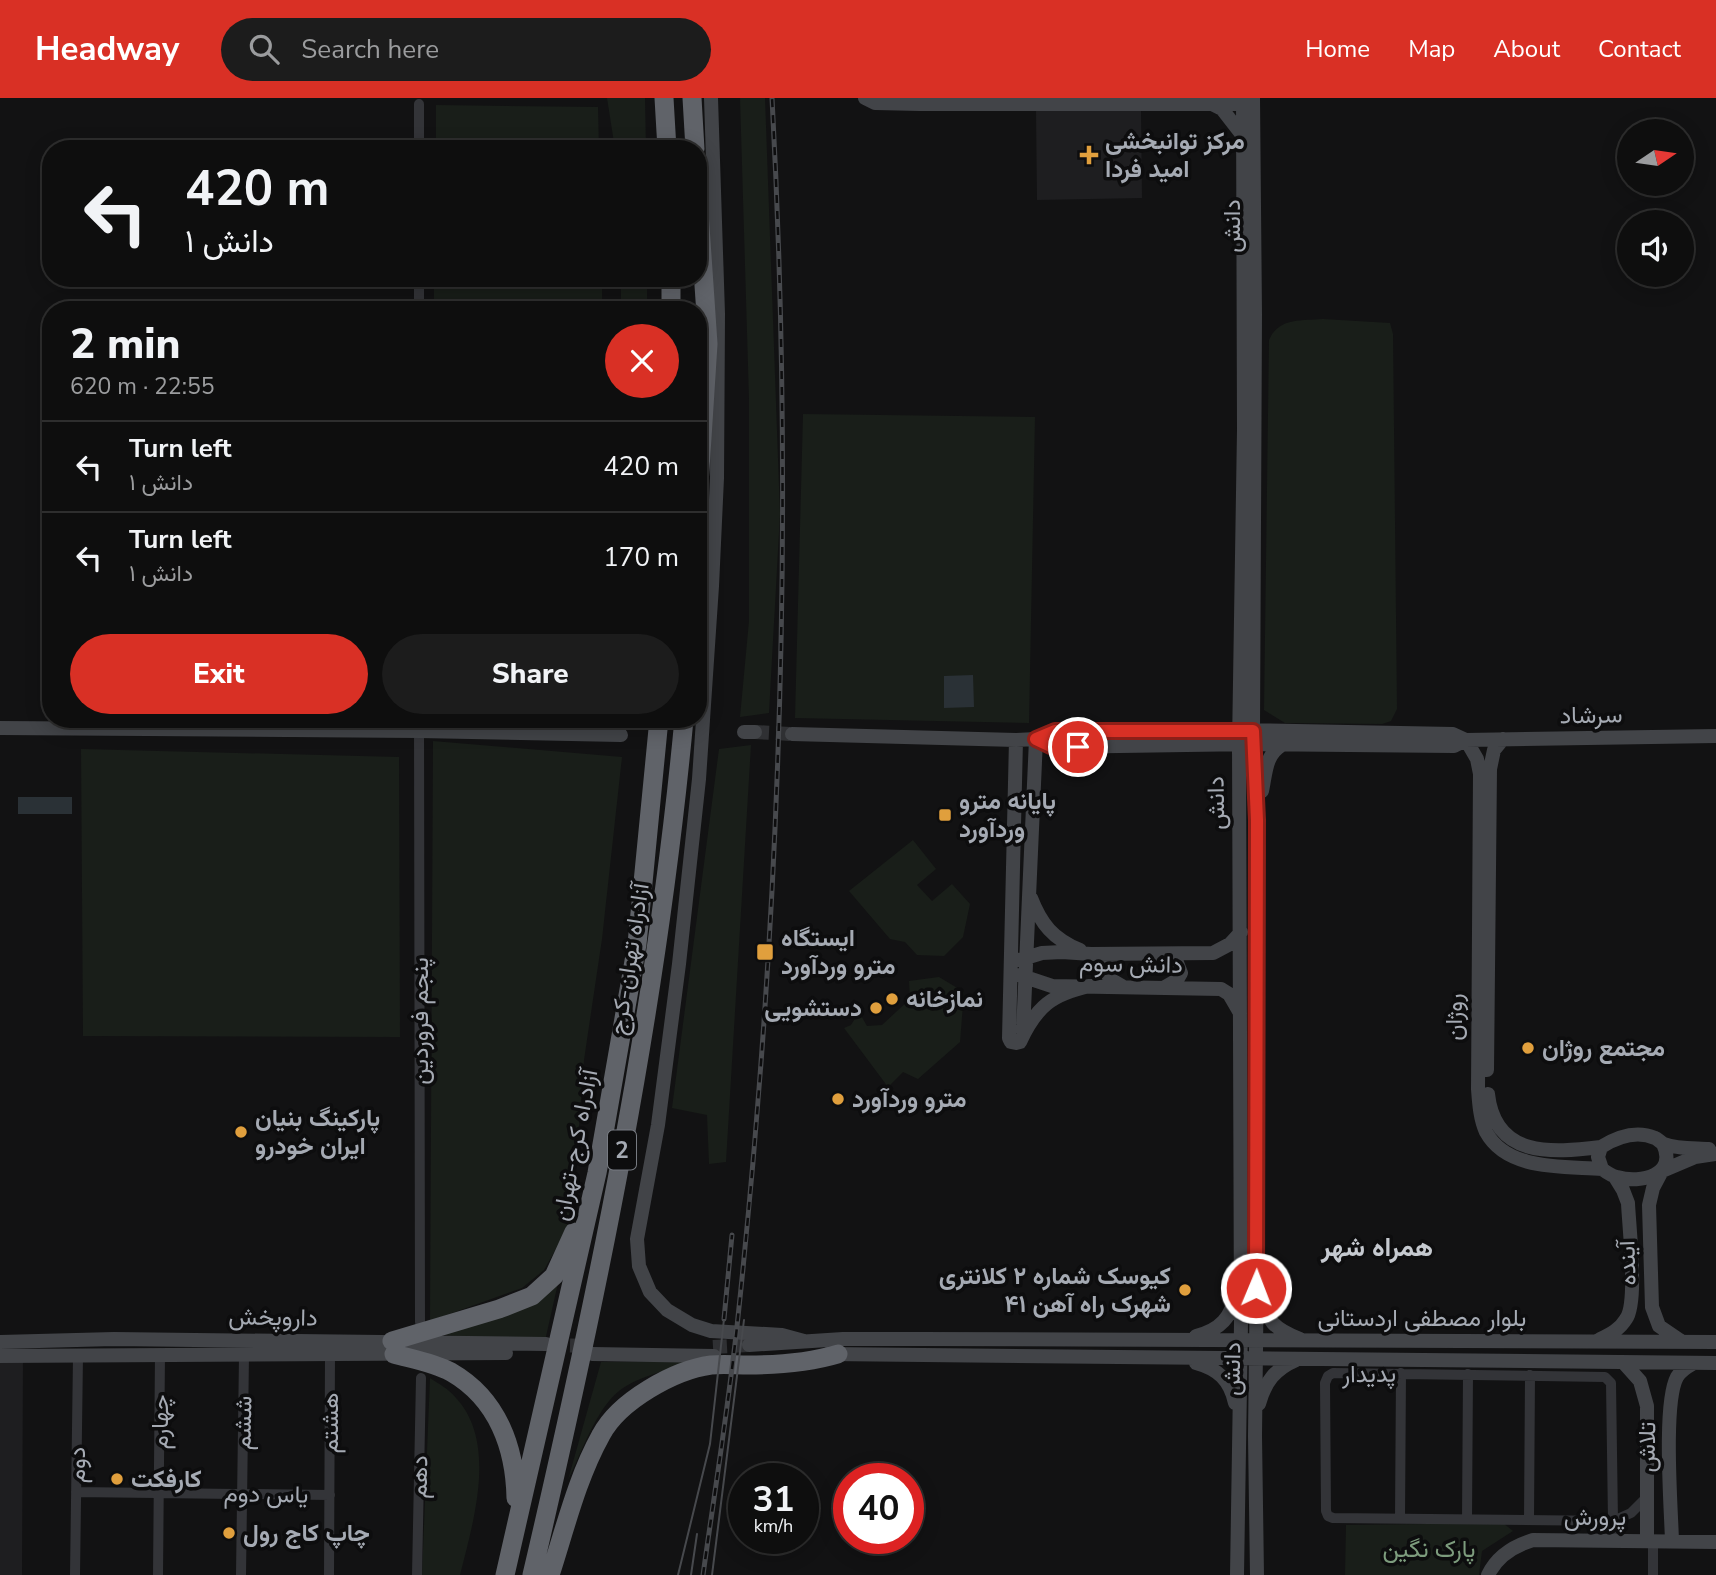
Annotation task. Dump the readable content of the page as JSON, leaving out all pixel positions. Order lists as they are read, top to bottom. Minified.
{"streets":{"highway":["آزادراه تهران-کرج","آزادراه کرج-تهران","2"],"street":["دانش","سرشاد","دانش سوم","روژان","پنجم فروردین","آینده","داروپخش","بلوار مصطفی اردستانی","پدیدار","چهارم","ششم","هشتم","تلاش","دوم","دهم","یاس دوم","پرورش"]},"crossings":[["دانش","سرشاد"],["دانش","دانش سوم"],["دانش","بلوار مصطفی اردستانی"],["روژان","آینده"],["آینده","بلوار مصطفی اردستانی"],["داروپخش","چهارم"],["داروپخش","ششم"],["داروپخش","هشتم"],["داروپخش","دوم"],["بلوار مصطفی اردستانی","تلاش"],["چهارم","یاس دوم"],["ششم","یاس دوم"],["هشتم","یاس دوم"],["تلاش","پرورش"],["دوم","یاس دوم"]],"districts":["همراه شهر"],"parks":["پارک نگین"],"places":{"health":["مرکز توانبخشی امید فردا"],"transit":["پایانه مترو وردآورد","ایستگاه مترو وردآورد"],"other":["نمازخانه","دستشویی","مجتمع روژان","مترو وردآورد","پارکینگ بنیان ایران خودرو","کیوسک شماره ۲ کلانتری ۴۱ شهرک راه آهن","کارفکت","چاپ کاج رول"]},"north":"right","page":{"header":"Headway","search":"Search here","nav":["Home","Map","About","Contact"],"turn":["420 m","دانش ۱"],"heading":["2 min","620 m · 22:55"],"list":[{"name":"Turn left","note":"دانش ۱","value":"420 m"},{"name":"Turn left","note":"دانش ۱","value":"170 m"}],"buttons":["Exit","Share"],"speed":"31 km/h","limit":"40"}}
